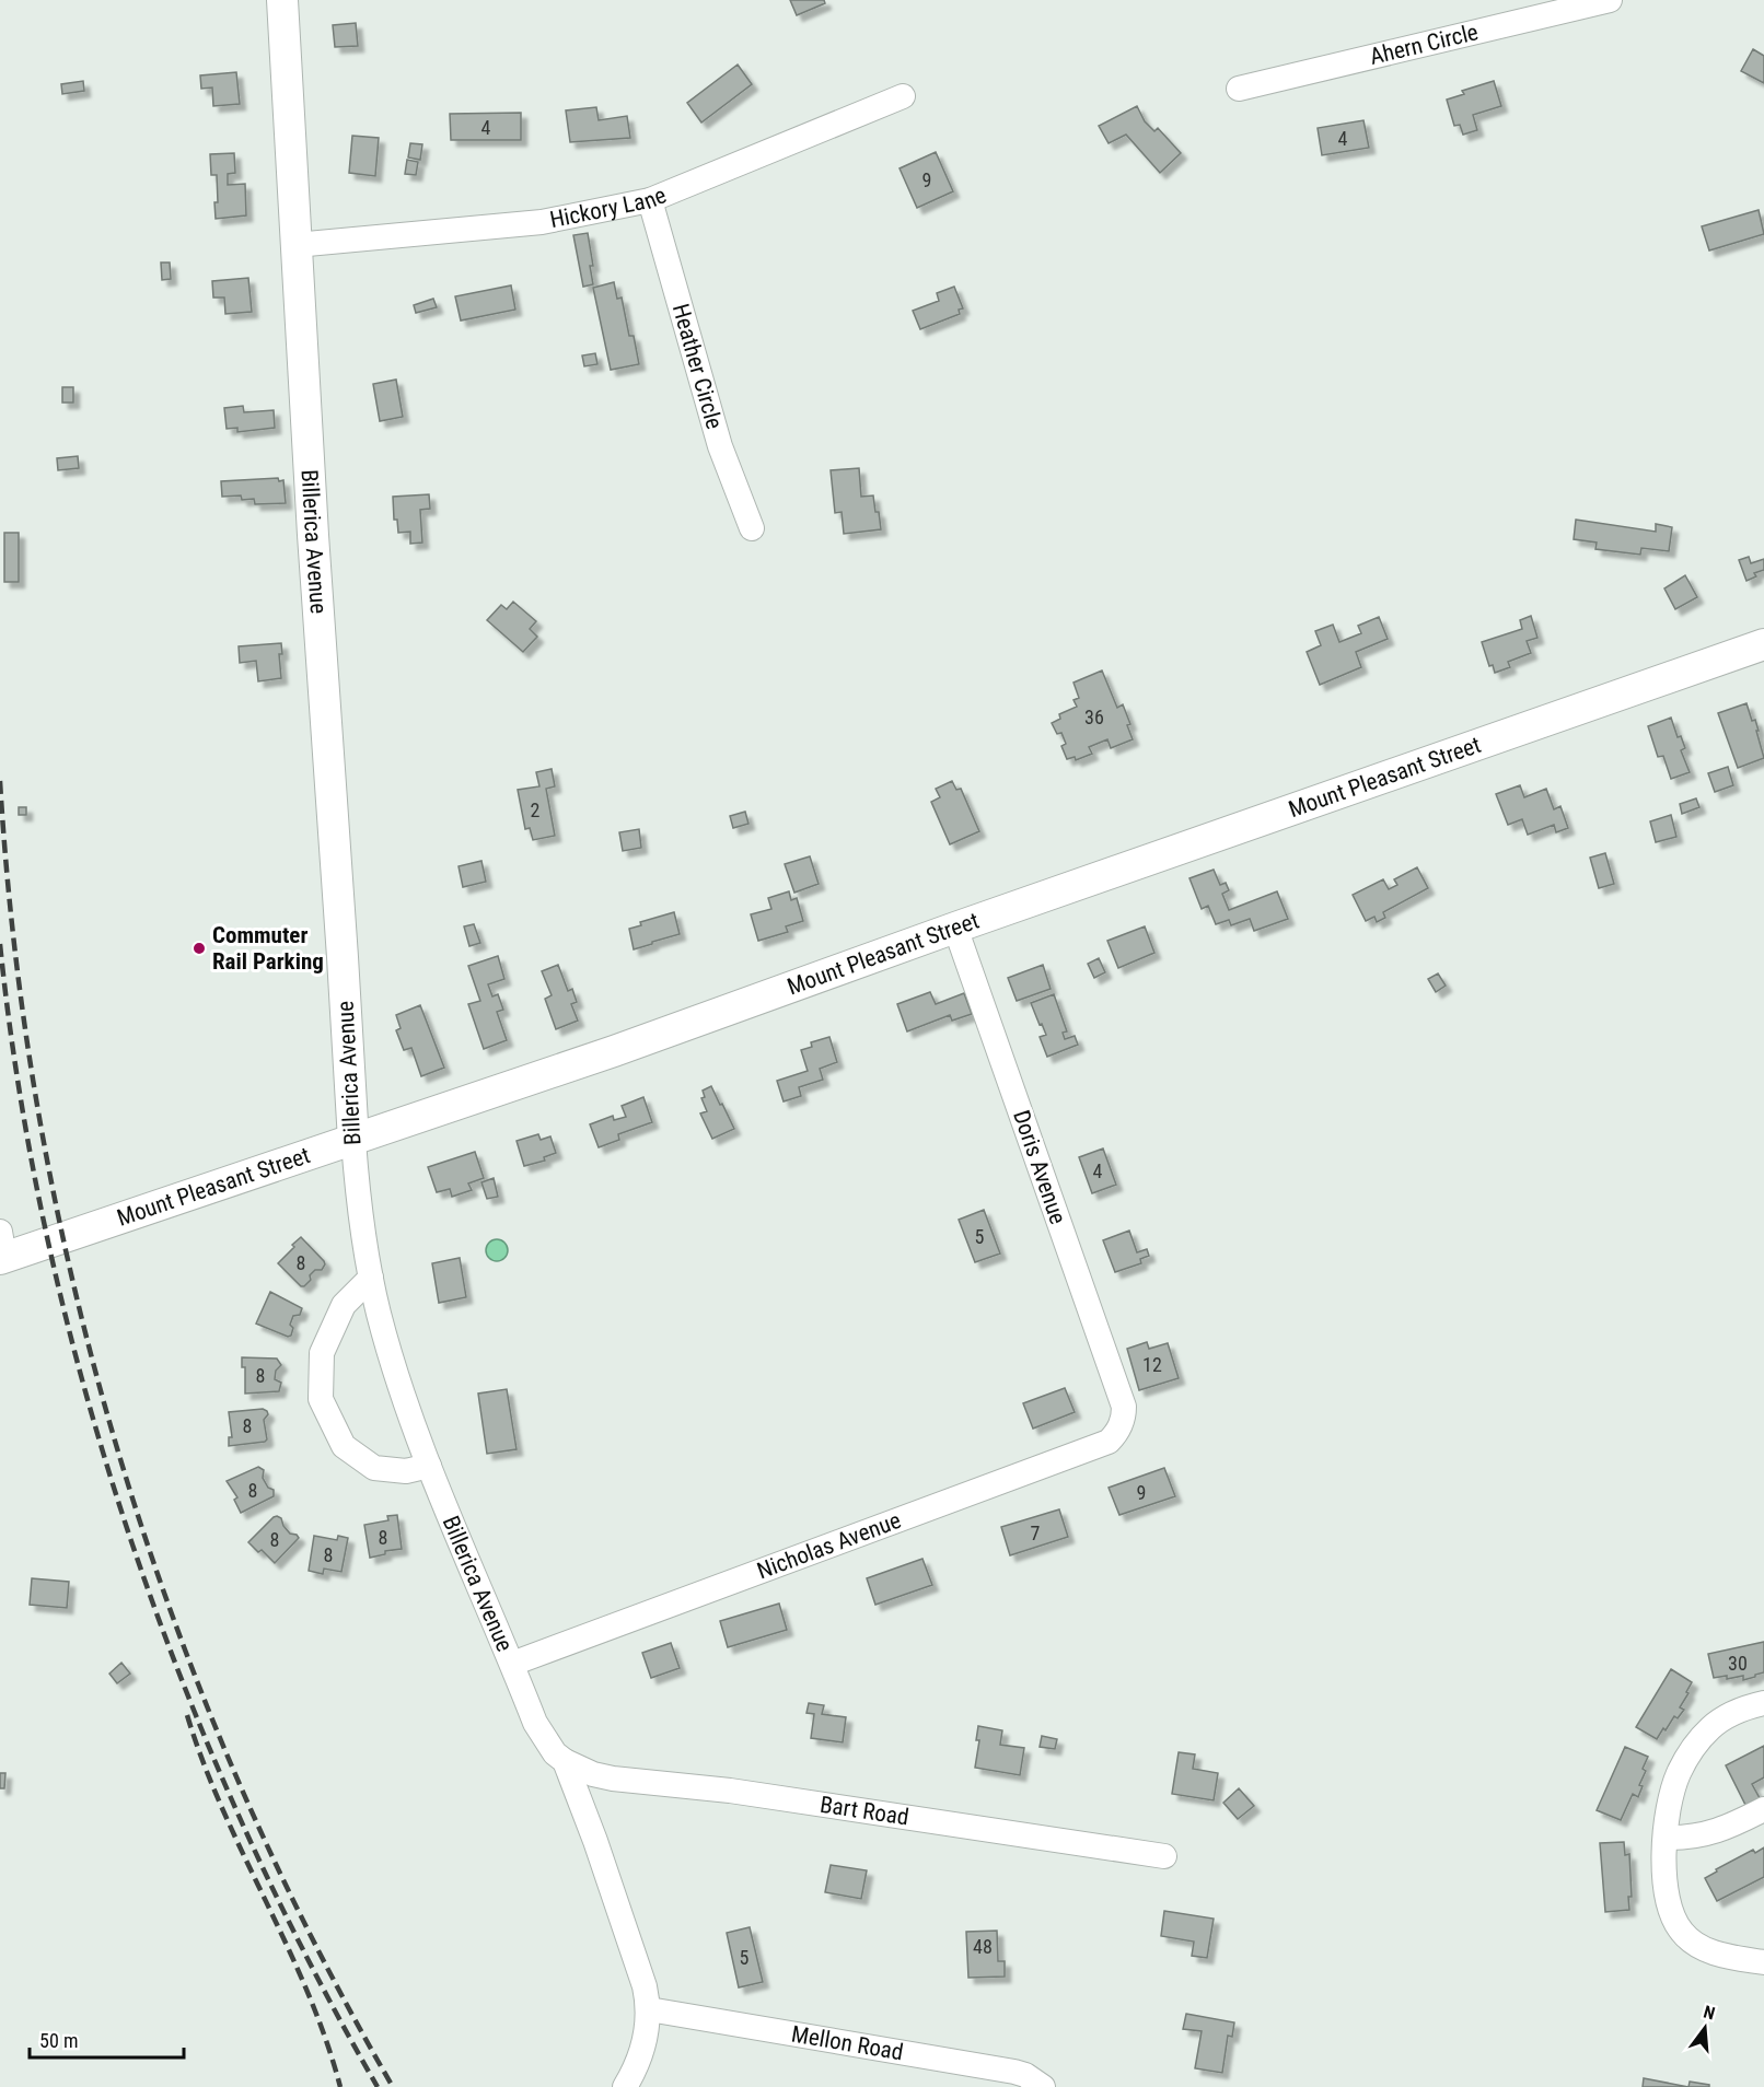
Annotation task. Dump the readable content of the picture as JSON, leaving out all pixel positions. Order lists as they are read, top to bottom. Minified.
{"streets":{"main road":["Billerica Avenue","Mount Pleasant Street"],"street":["Ahern Circle","Hickory Lane","Heather Circle","Doris Avenue","Nicholas Avenue","Bart Road","Mellon Road"]},"crossings":[["Hickory Lane","Heather Circle"],["Hickory Lane","Billerica Avenue"],["Billerica Avenue","Mount Pleasant Street"],["Billerica Avenue","Nicholas Avenue"],["Billerica Avenue","Bart Road"],["Billerica Avenue","Mellon Road"],["Mount Pleasant Street","Doris Avenue"],["Doris Avenue","Nicholas Avenue"]],"places":["Commuter Rail Parking"],"house_numbers":["4","4","9","36","2","4","5","8","12","8","8","8","9","7","8","8","8","30","48","5"],"scale_bar":"50 m","north":"top"}
